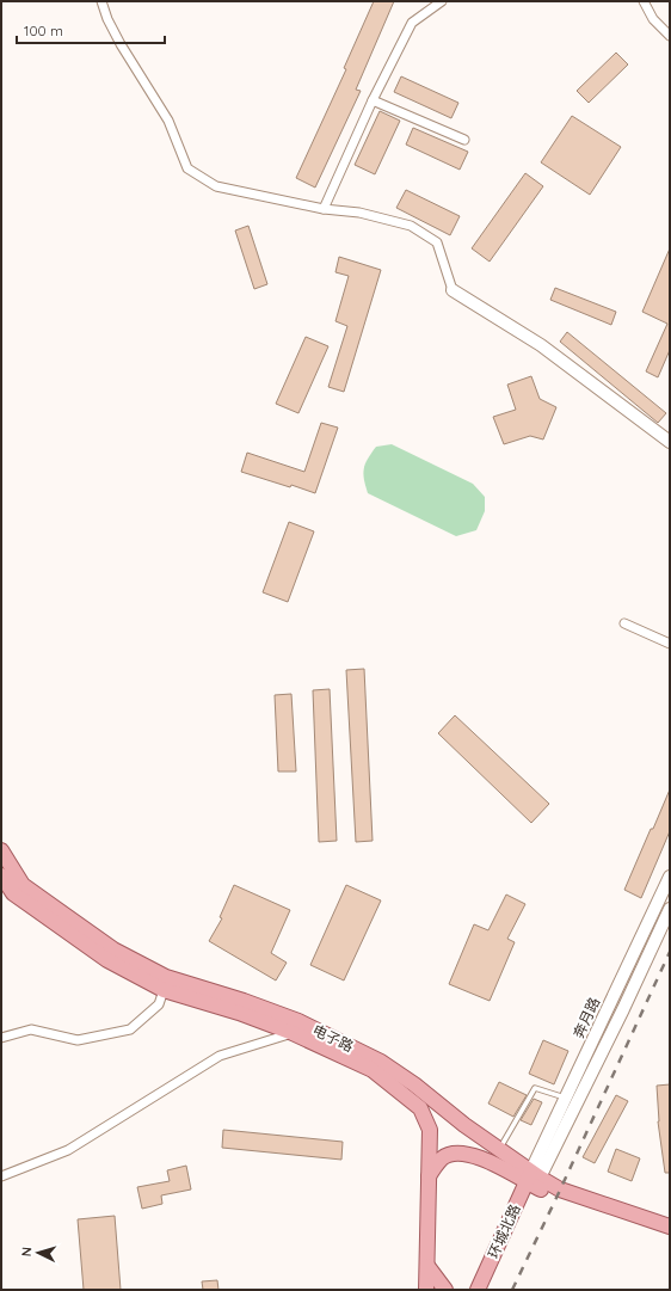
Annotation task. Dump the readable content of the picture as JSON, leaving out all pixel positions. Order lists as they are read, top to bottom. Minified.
{"streets":{"main road":["电子路","环城北路"],"street":["奔月路"]},"crossings":[["奔月路","电子路"],["奔月路","环城北路"],["电子路","环城北路"]],"scale_bar":"100 m","north":"left"}
